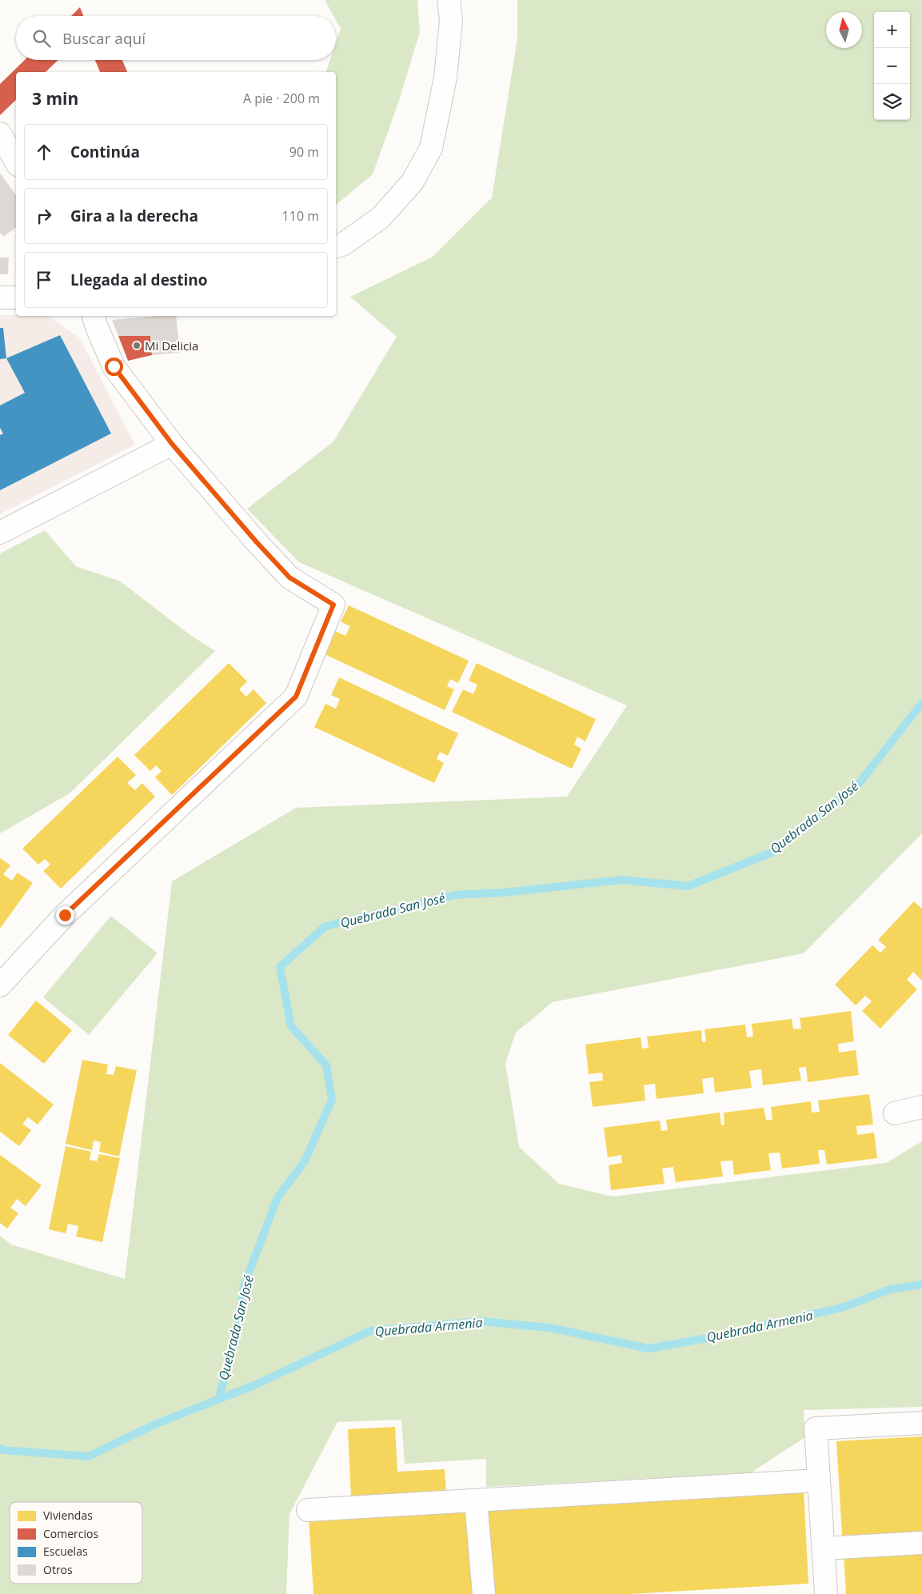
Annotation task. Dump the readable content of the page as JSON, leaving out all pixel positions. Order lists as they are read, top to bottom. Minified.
{"water":["Quebrada San José","Quebrada Armenia"],"places":["Mi Delicia"],"legend":["Viviendas","Comercios","Escuelas","Otros"],"north":"top","page":{"map_buttons":["+","−"],"search":"Buscar aquí","heading":["3 min","A pie · 200 m"],"list":[["Continúa","90 m"],["Gira a la derecha","110 m"],"Llegada al destino"]}}
